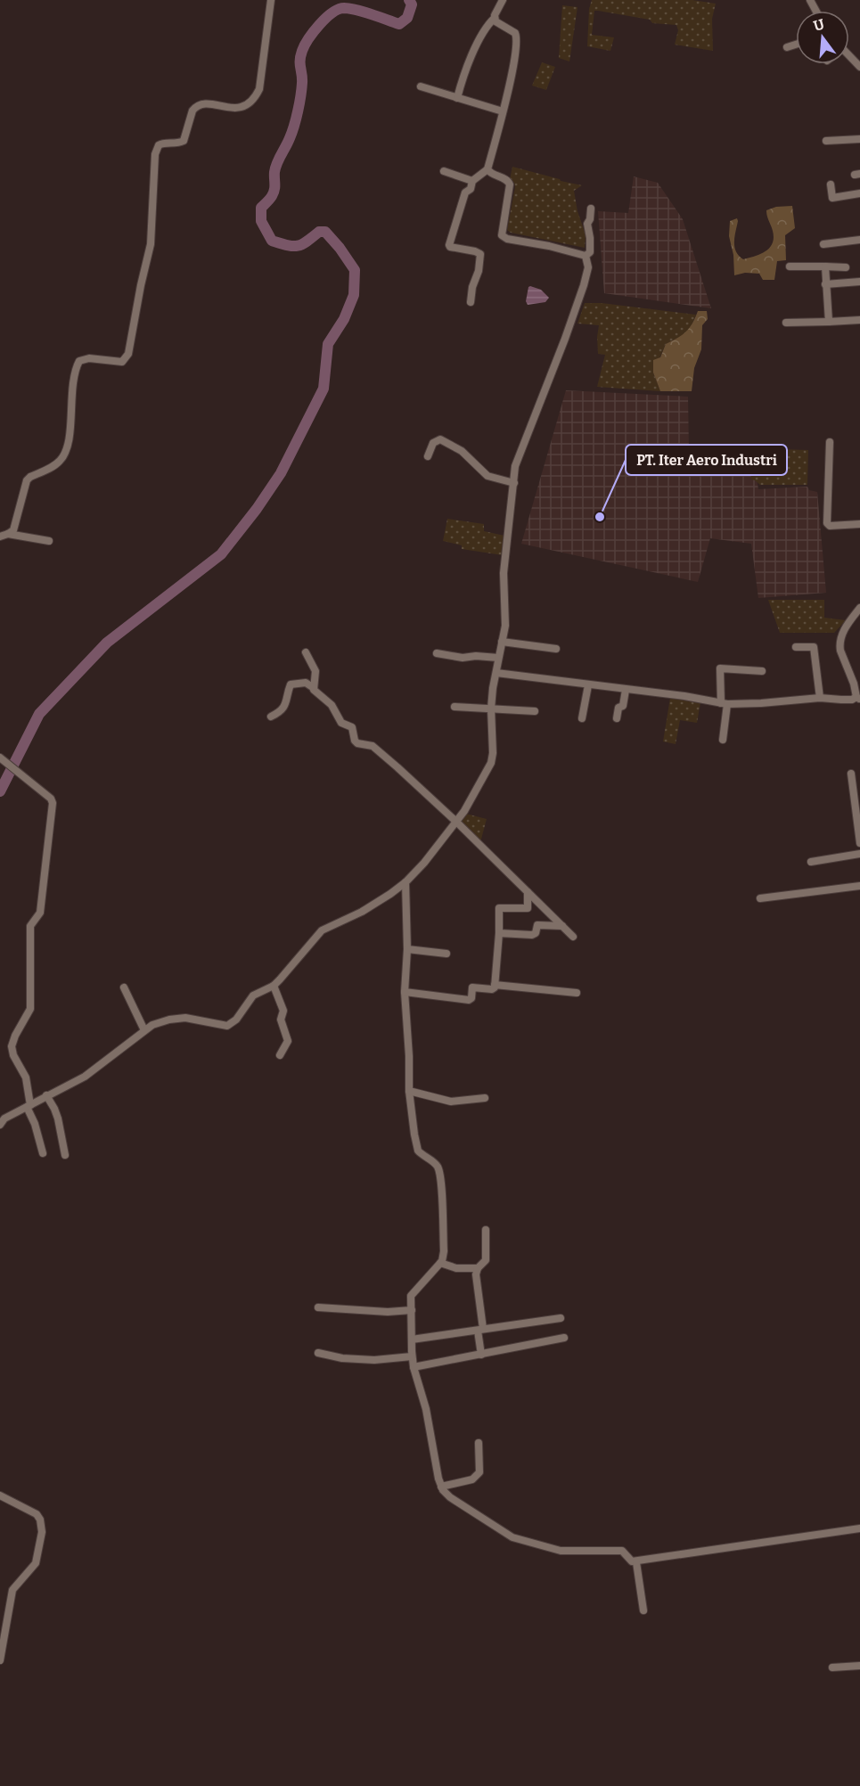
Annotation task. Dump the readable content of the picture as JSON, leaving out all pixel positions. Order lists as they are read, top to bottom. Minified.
{"places":["PT. Iter Aero Industri"],"north":"top"}
